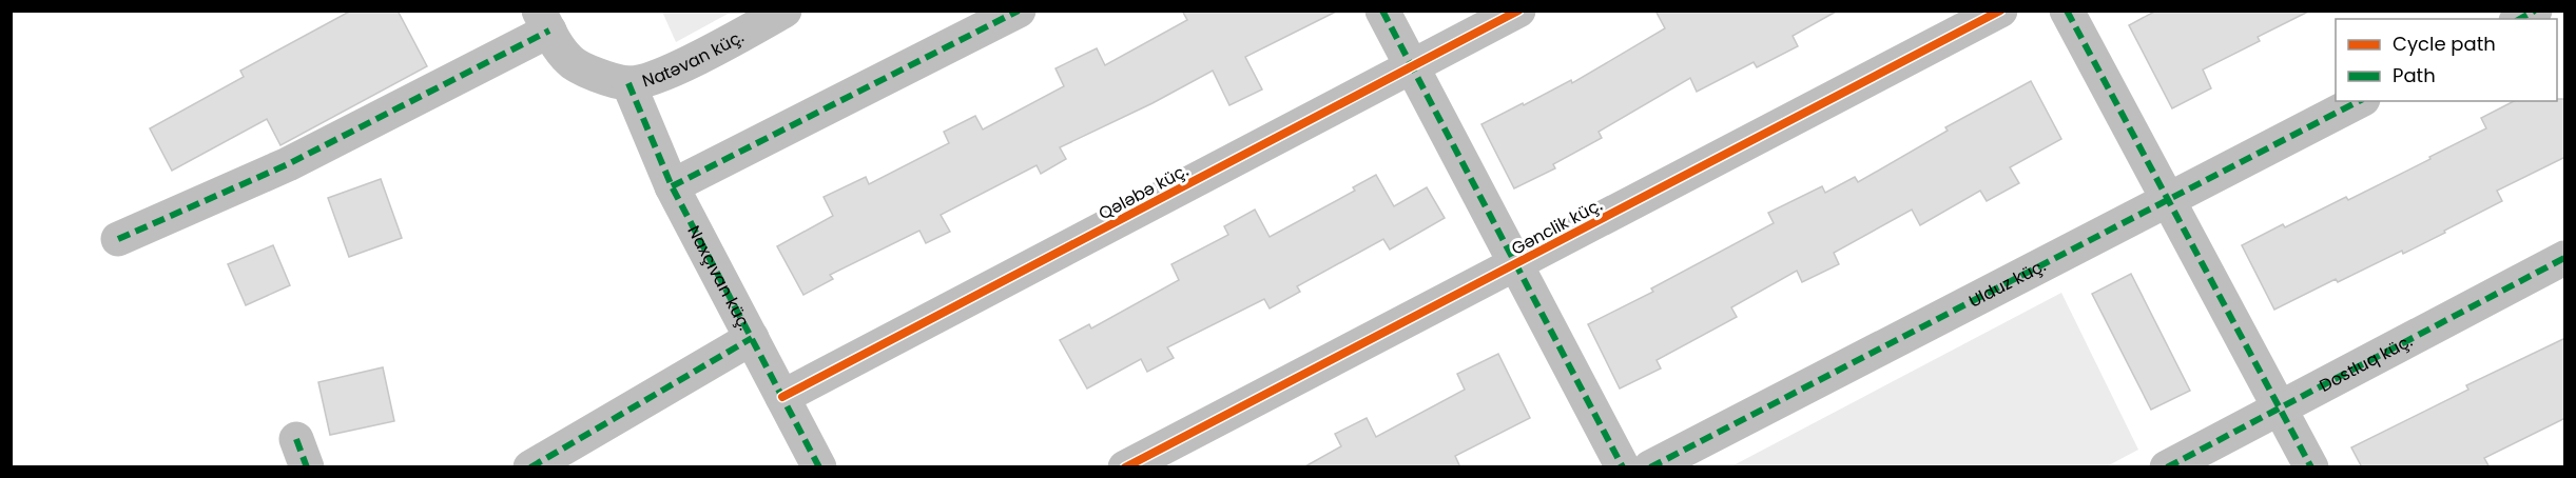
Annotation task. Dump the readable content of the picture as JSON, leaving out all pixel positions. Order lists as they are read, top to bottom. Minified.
{"streets":{"street":["Natəvan küç.","Qələbə küç.","Gənclik küç.","Naxçıvan küç.","Ulduz küç.","Dostluq küç."]},"crossings":[["Natəvan küç.","Naxçıvan küç."],["Qələbə küç.","Naxçıvan küç."]],"legend":["Cycle path","Path"]}
